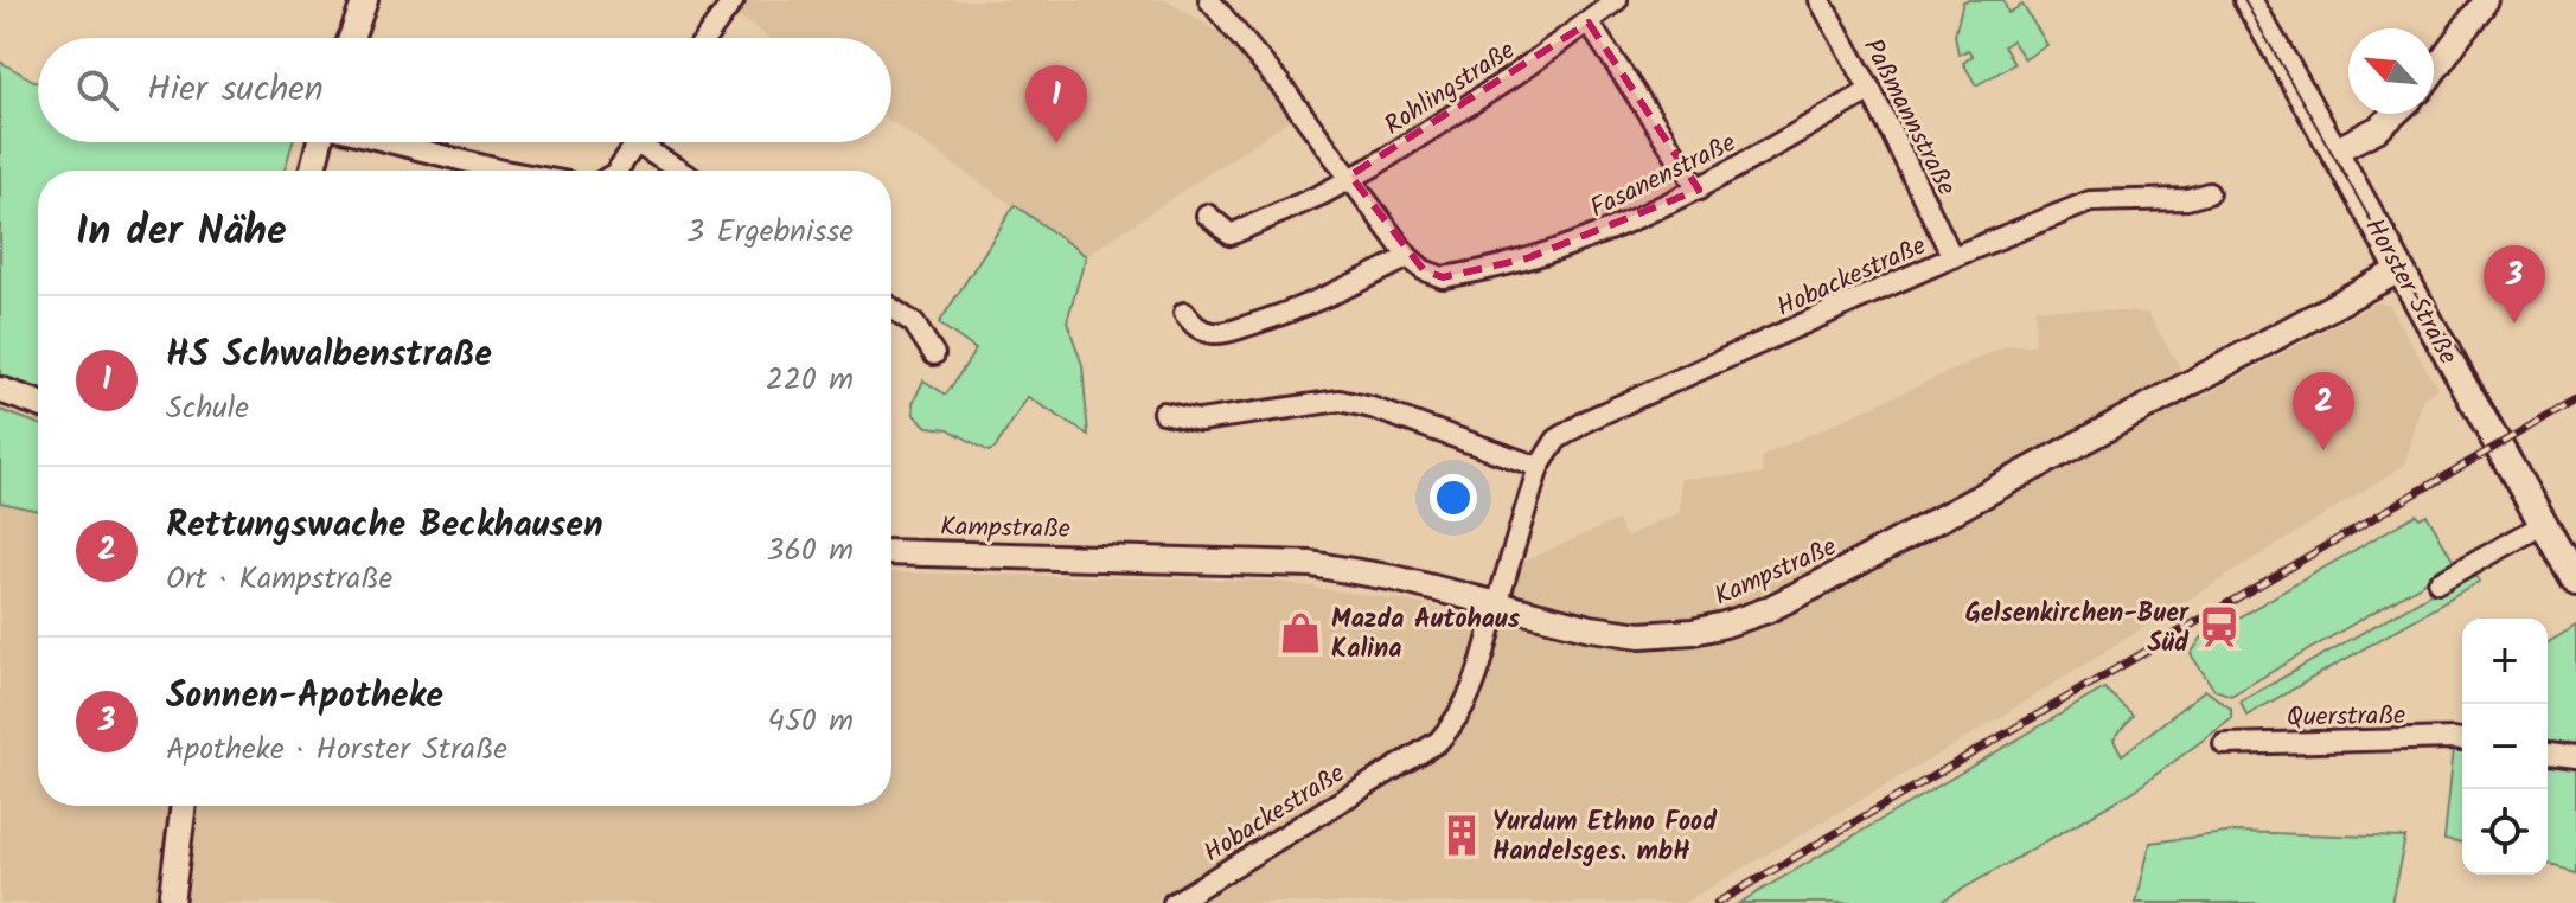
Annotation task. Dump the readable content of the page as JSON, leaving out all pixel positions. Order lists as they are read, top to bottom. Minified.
{"streets":{"main road":["Horster Straße"],"street":["Rohlingstraße","Paßmannstraße","Fasanenstraße","Hobackestraße","Kampstraße","Querstraße"]},"crossings":[["Paßmannstraße","Fasanenstraße"],["Paßmannstraße","Hobackestraße"],["Hobackestraße","Kampstraße"],["Horster Straße","Kampstraße"]],"places":{"station":["Gelsenkirchen-Buer Süd"],"shop":["Mazda Autohaus Kalina"],"building":["Yurdum Ethno Food Handelsges. mbH"]},"north":"top left","page":{"search":"Hier suchen","pins":["1","3","2"],"heading":["In der Nähe","3 Ergebnisse"],"list":[{"mark":"1","name":"HS Schwalbenstraße","note":"Schule","value":"220 m"},{"mark":"2","name":"Rettungswache Beckhausen","note":"Ort · Kampstraße","value":"360 m"},{"mark":"3","name":"Sonnen-Apotheke","note":"Apotheke · Horster Straße","value":"450 m"}],"map_buttons":["+","−"]}}
